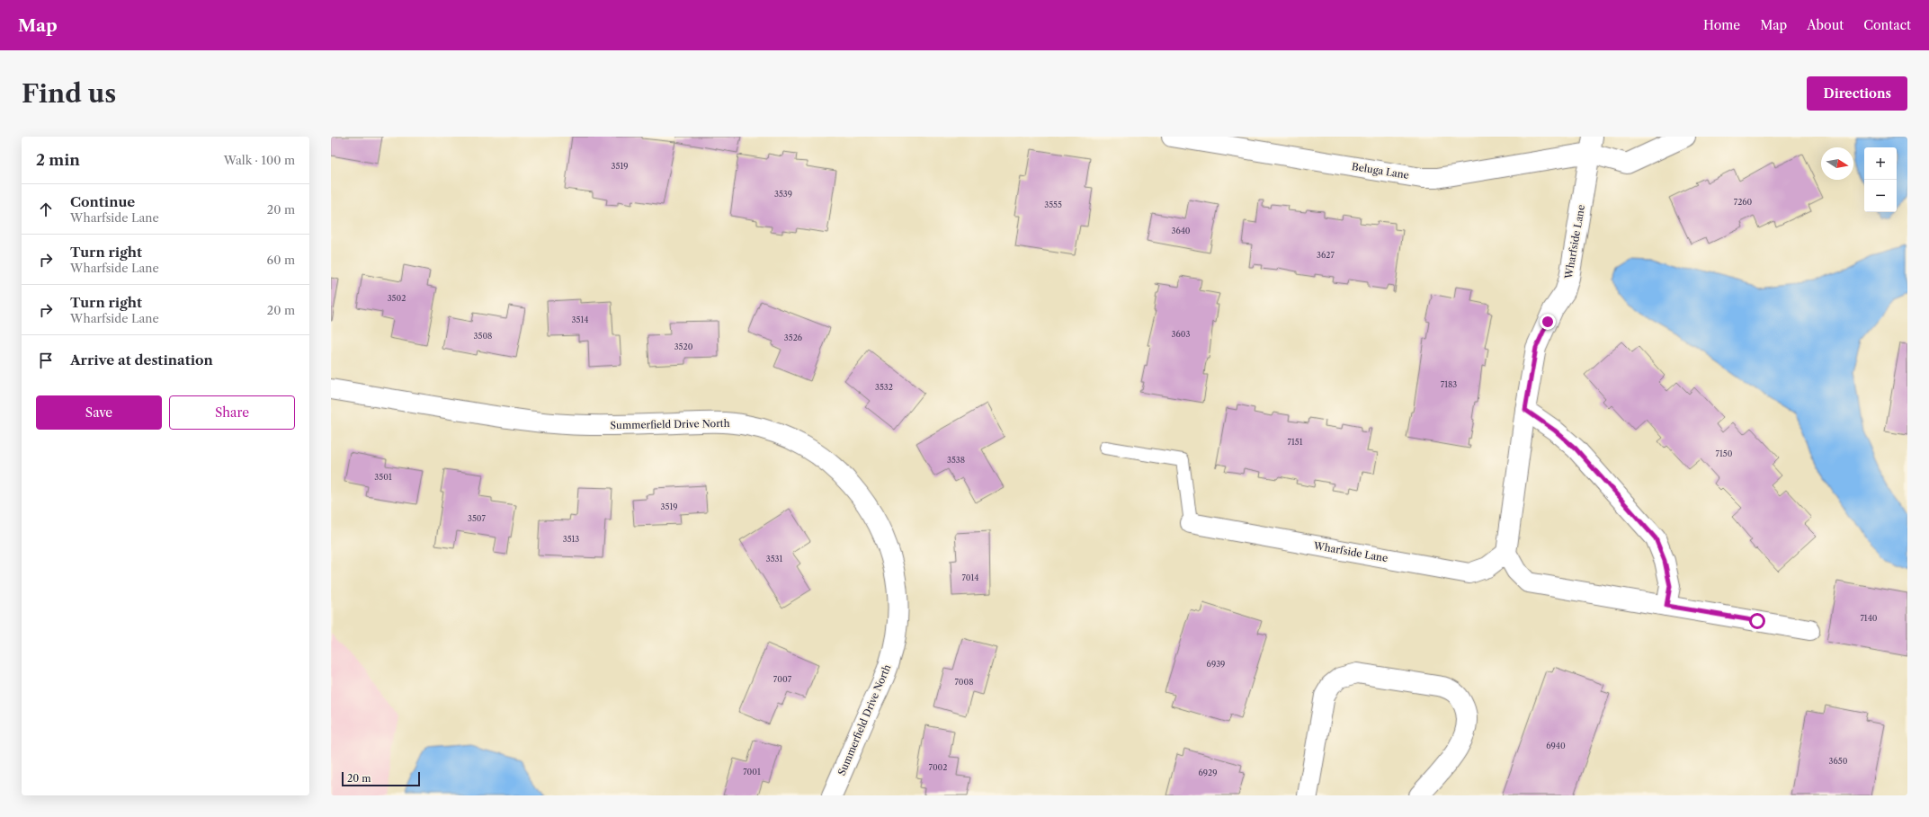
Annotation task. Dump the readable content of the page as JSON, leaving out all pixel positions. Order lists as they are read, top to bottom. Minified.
{"streets":{"street":["Beluga Lane","Wharfside Lane","Summerfield Drive North"]},"crossings":[["Beluga Lane","Wharfside Lane"]],"house_numbers":["3519","3539","7260","3555","3640","3627","3502","3514","3603","3508","3526","3520","7183","3532","7151","7150","3538","3501","3519","3507","3513","3531","7014","7140","6939","7007","7008","6940","3650","7002","7001","6929"],"scale_bar":"20 m","north":"right","page":{"header":"Map","nav":["Home","Map","About","Contact"],"buttons":["Directions",["Save","Share"]],"title":"Find us","heading":["2 min","Walk · 100 m"],"map_buttons":["+","−"],"list":[["Continue","Wharfside Lane","20 m"],["Turn right","Wharfside Lane","60 m"],["Turn right","Wharfside Lane","20 m"],"Arrive at destination"],"scale":"20 m"}}
